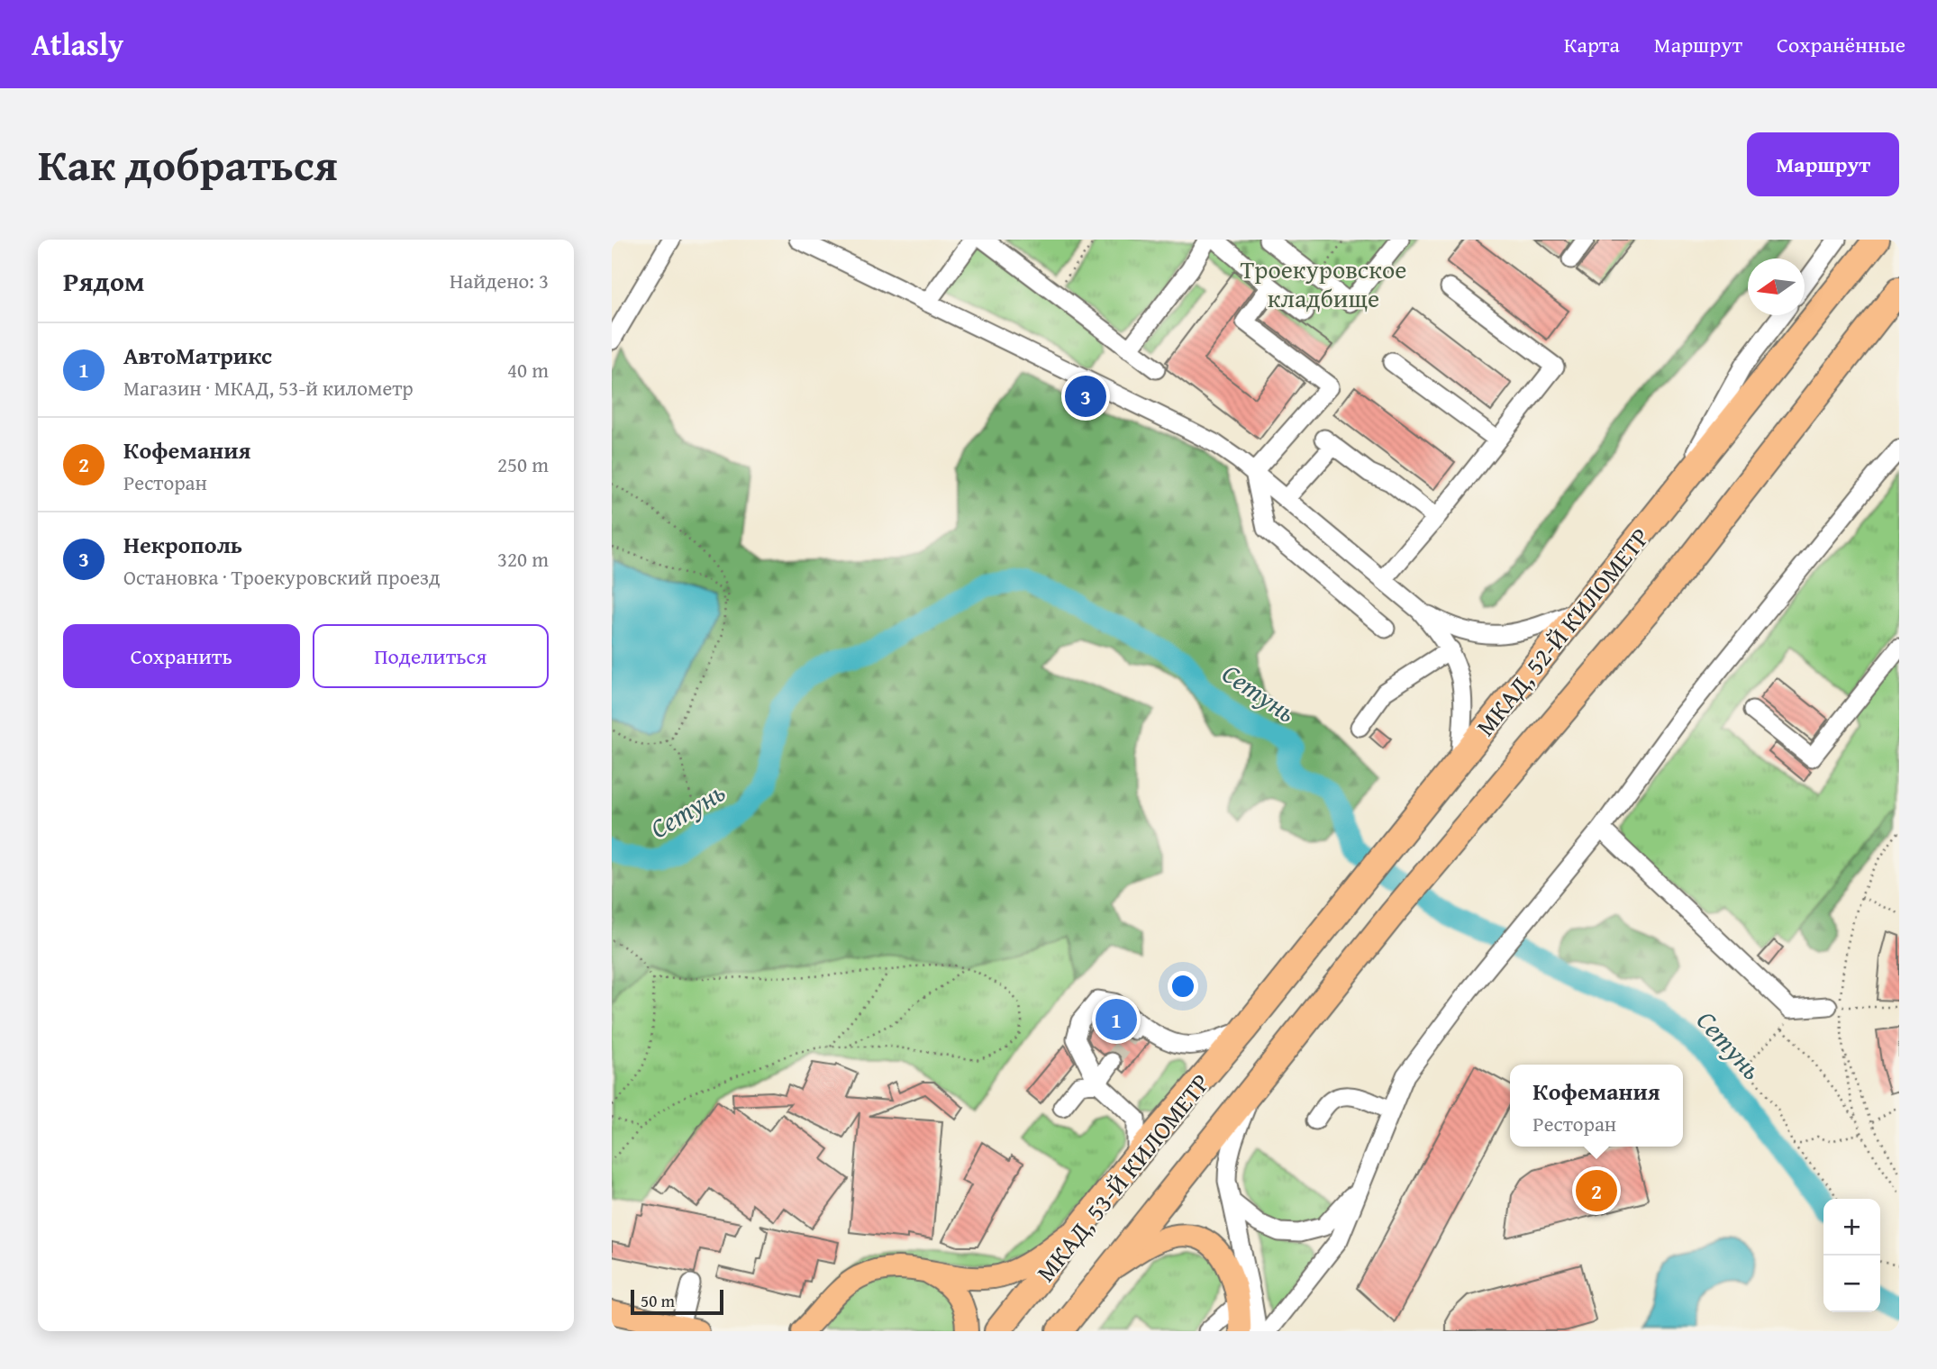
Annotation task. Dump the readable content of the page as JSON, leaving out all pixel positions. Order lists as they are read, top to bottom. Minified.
{"streets":{"highway":["МКАД, 52-Й КИЛОМЕТР","МКАД, 53-Й КИЛОМЕТР"]},"crossings":[["МКАД, 52-Й КИЛОМЕТР","МКАД, 53-Й КИЛОМЕТР"]],"water":["Сетунь"],"parks":["Троекуровское кладбище"],"scale_bar":"50 m","north":"left","page":{"header":"Atlasly","nav":["Карта","Маршрут","Сохранённые"],"title":"Как добраться","buttons":["Маршрут",["Сохранить","Поделиться"]],"heading":["Рядом","Найдено: 3"],"list":[{"mark":"1","name":"АвтоМатрикс","note":"Магазин · МКАД, 53-й километр","value":"40 m"},{"mark":"2","name":"Кофемания","note":"Ресторан","value":"250 m"},{"mark":"3","name":"Некрополь","note":"Остановка · Троекуровский проезд","value":"320 m"}],"pins":["3","1","2"],"popup":["Кофемания","Ресторан"],"map_buttons":["+","−"],"scale":"50 m"}}
